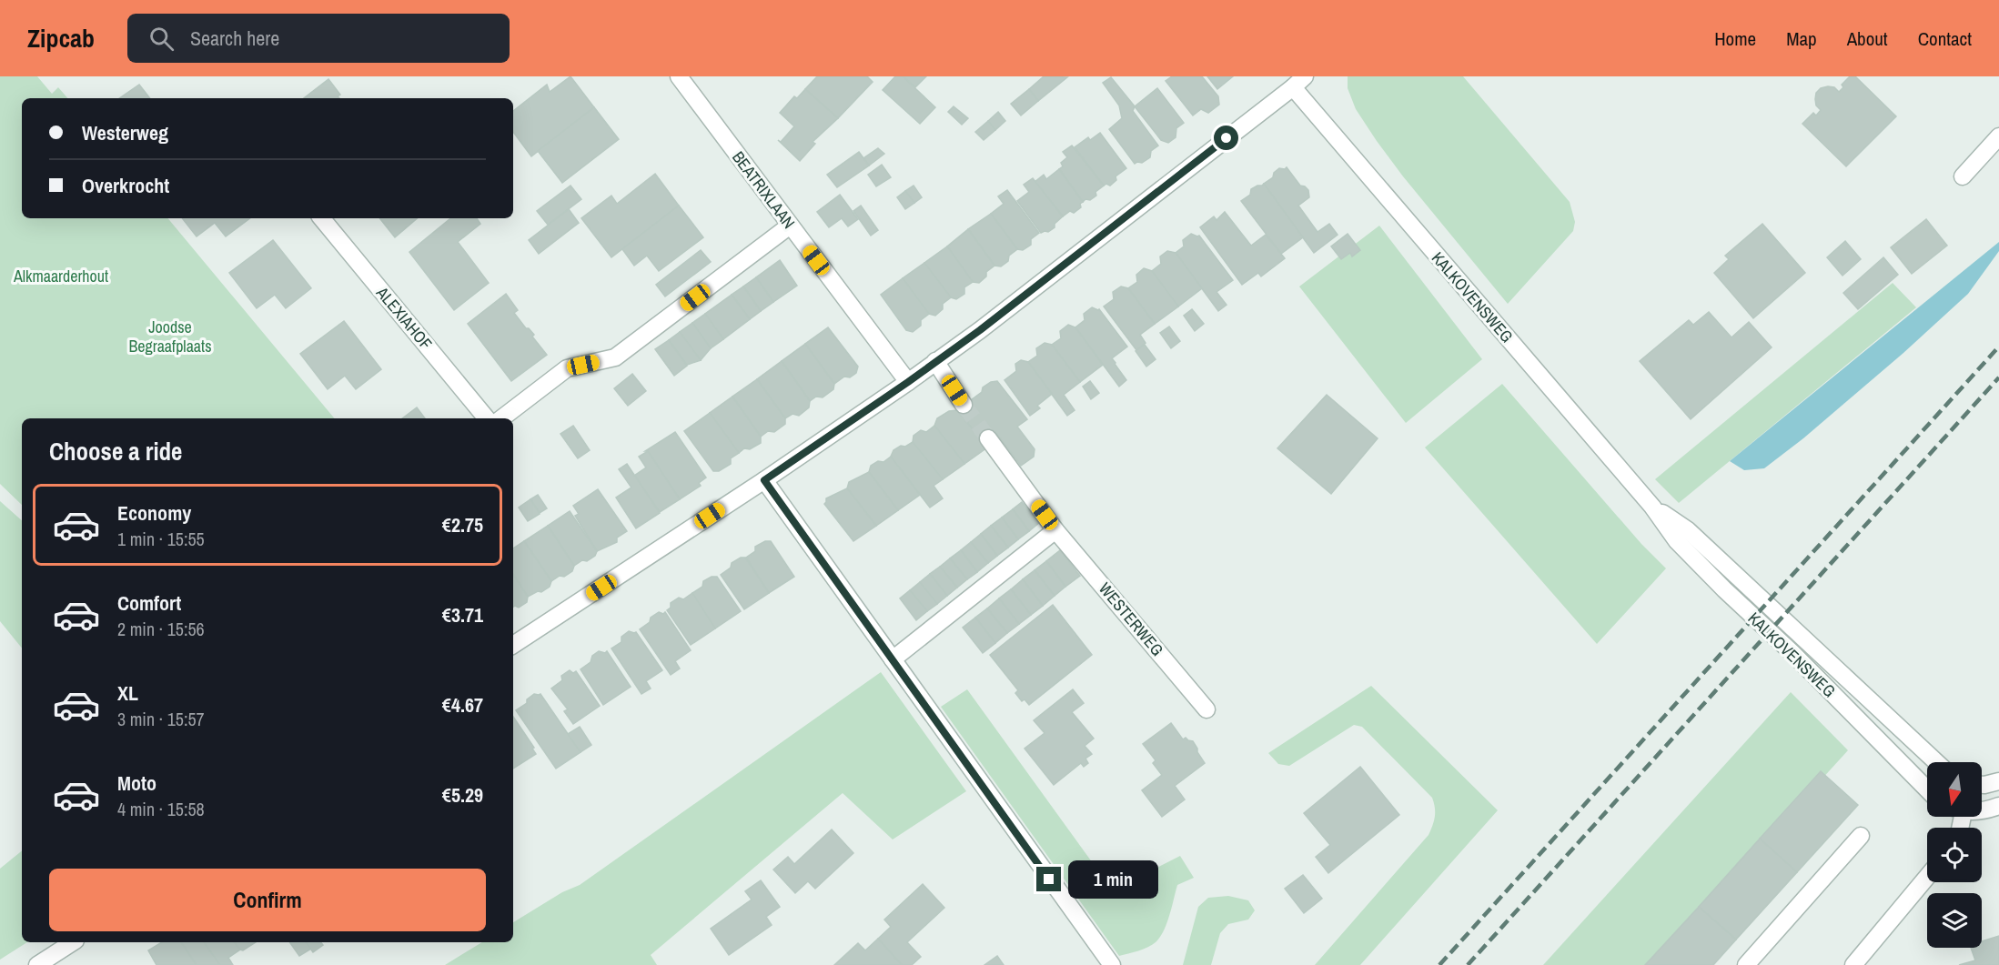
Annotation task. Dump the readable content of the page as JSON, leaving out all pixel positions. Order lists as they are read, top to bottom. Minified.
{"streets":{"street":["BEATRIXLAAN","KALKOVENSWEG","ALEXIAHOF","WESTERWEG"]},"parks":["Alkmaarderhout","Joodse Begraafplaats"],"north":"bottom","page":{"header":"Zipcab","search":"Search here","nav":["Home","Map","About","Contact"],"banner":["Westerweg","Overkrocht"],"heading":"Choose a ride","list":[{"name":"Economy","note":"1 min · 15:55","value":"€2.75"},{"name":"Comfort","note":"2 min · 15:56","value":"€3.71"},{"name":"XL","note":"3 min · 15:57","value":"€4.67"},{"name":"Moto","note":"4 min · 15:58","value":"€5.29"}],"buttons":"Confirm","bubble":"1 min"}}
